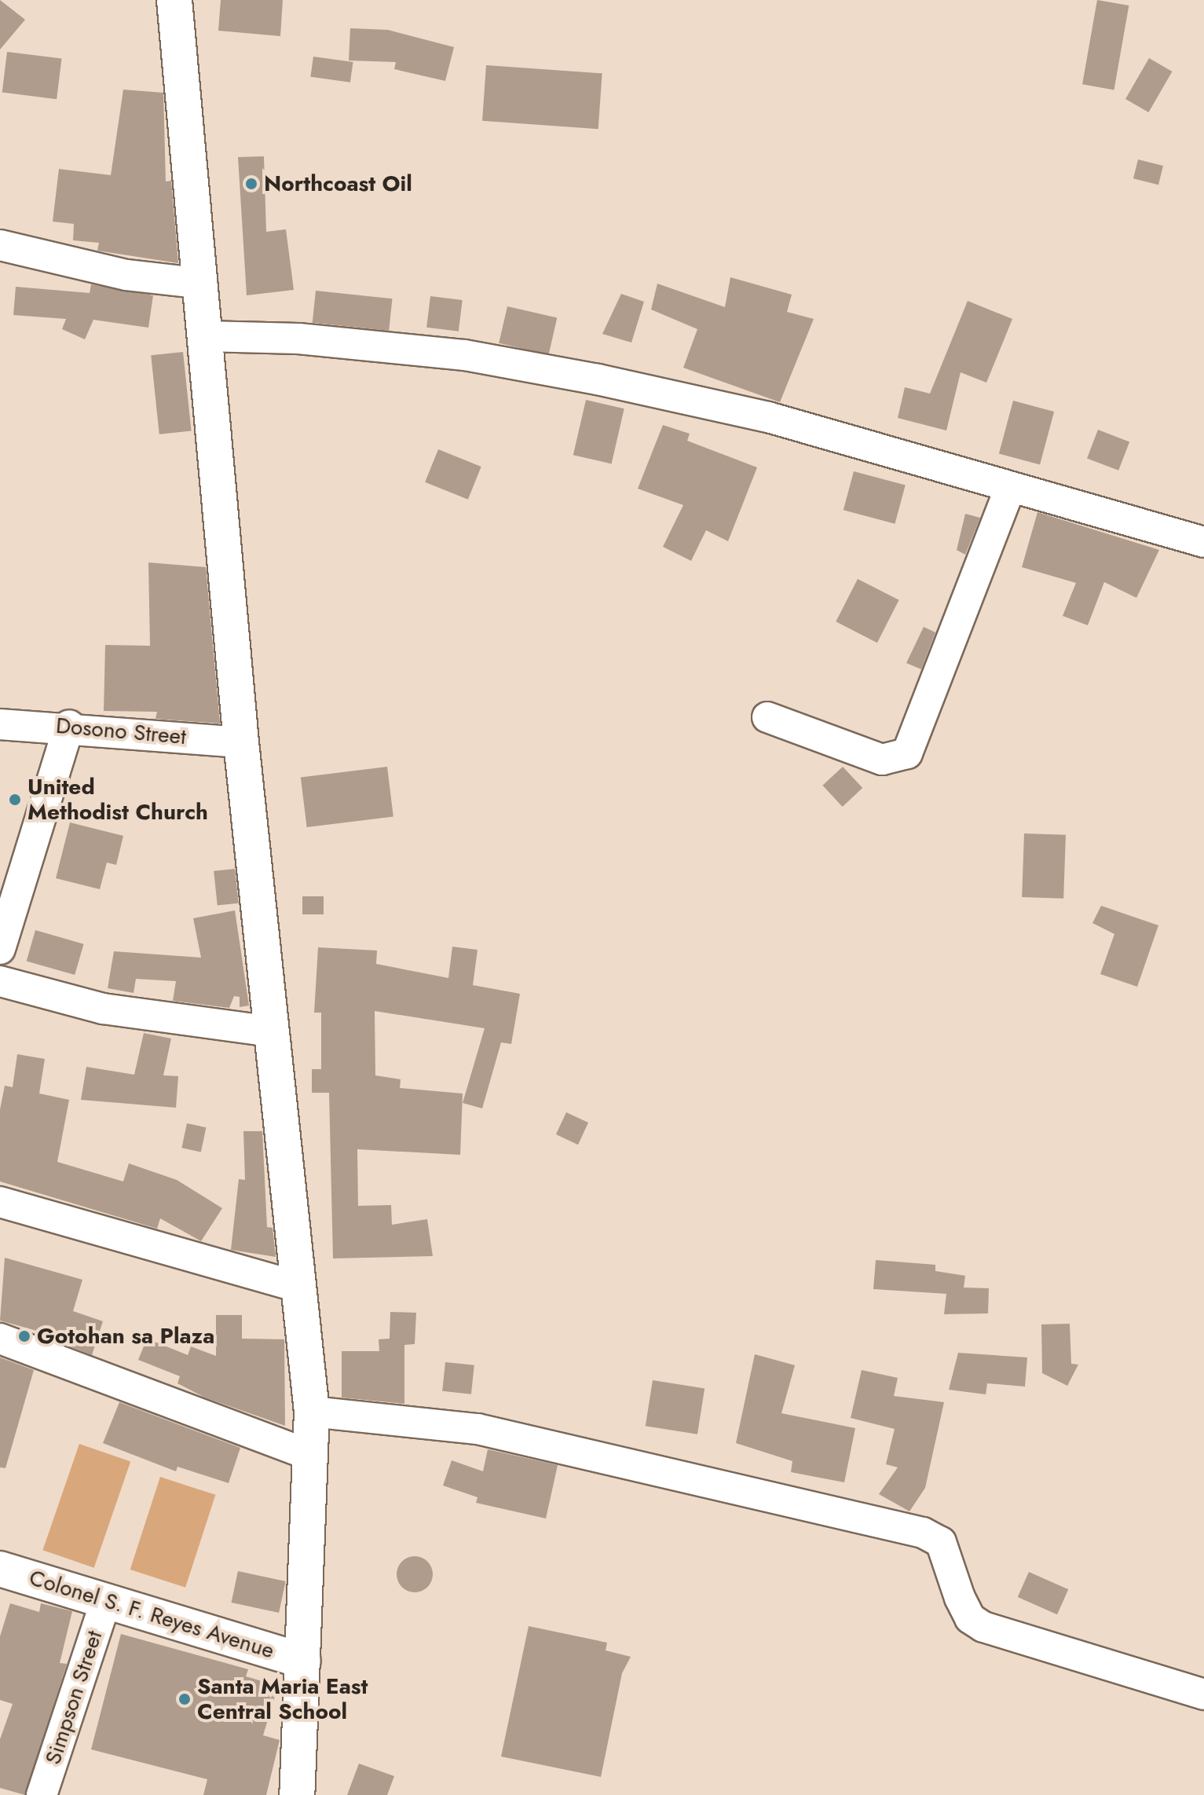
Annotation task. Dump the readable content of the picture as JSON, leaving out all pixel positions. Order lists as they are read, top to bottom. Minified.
{"streets":{"main road":["Colonel S. F. Reyes Avenue"],"street":["Dosono Street","Simpson Street"]},"crossings":[["Colonel S. F. Reyes Avenue","Simpson Street"]],"places":["Northcoast Oil","United Methodist Church","Gotohan sa Plaza","Santa Maria East Central School"]}
